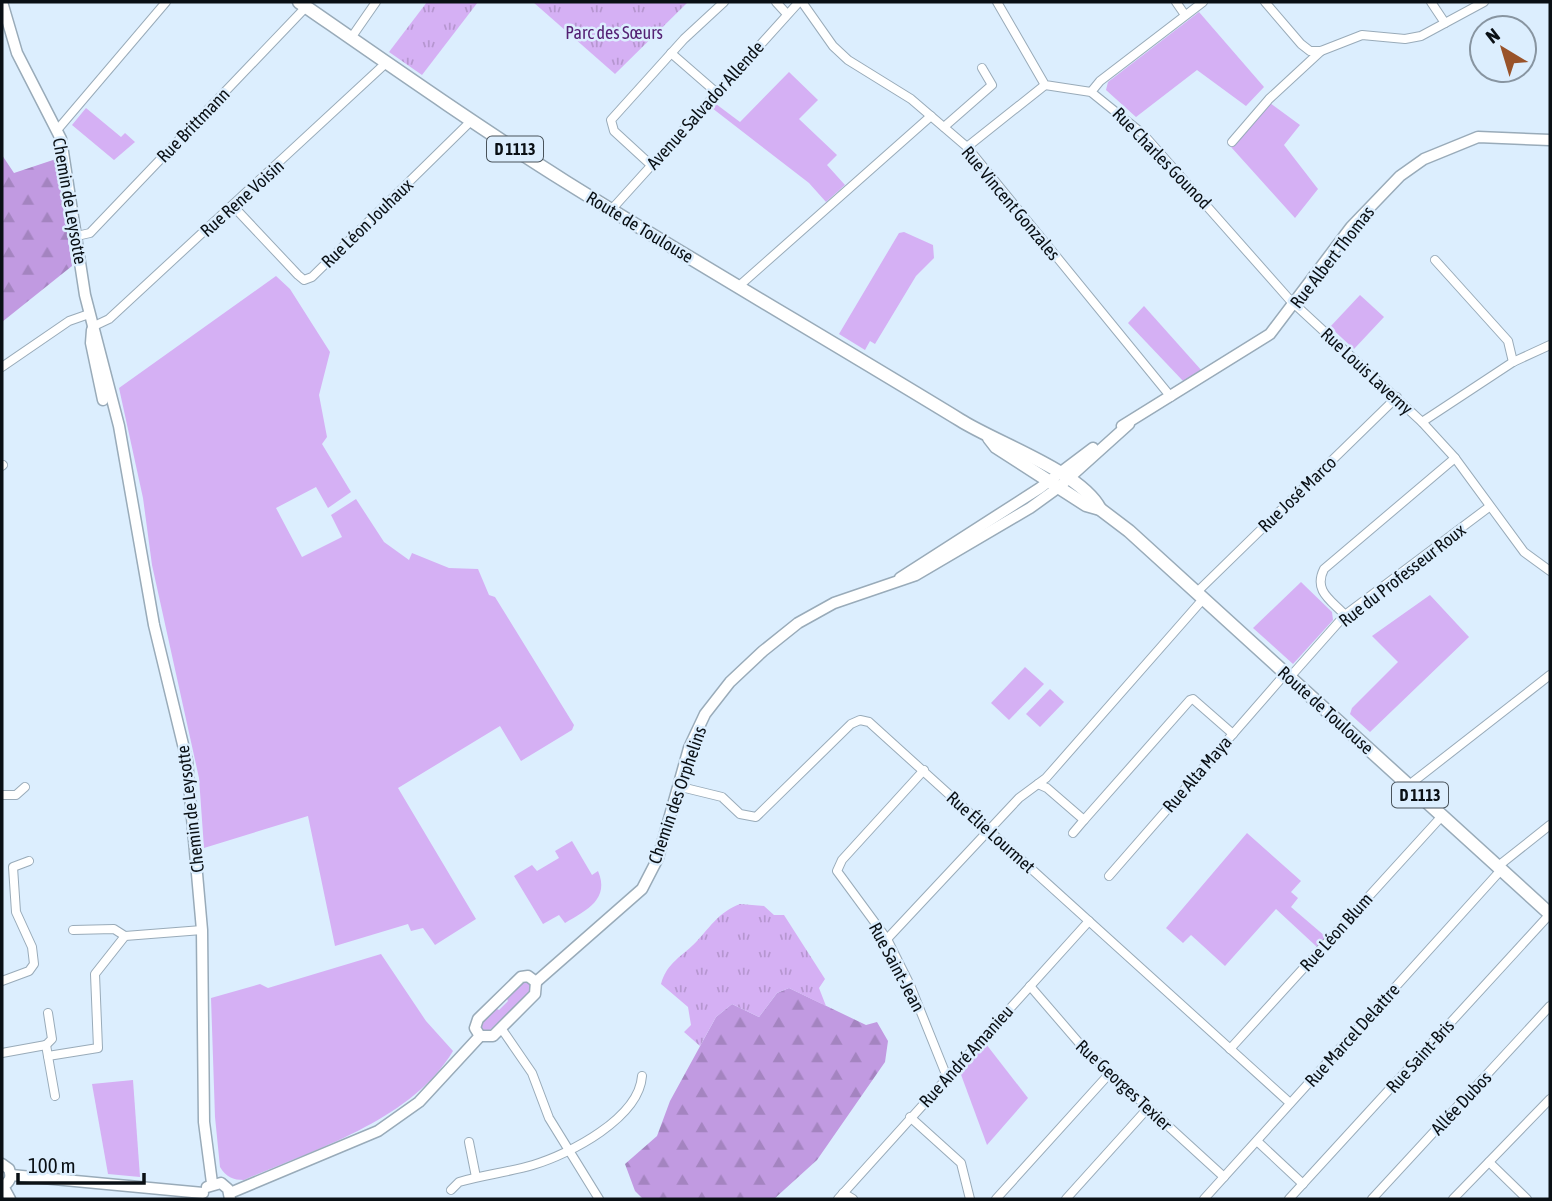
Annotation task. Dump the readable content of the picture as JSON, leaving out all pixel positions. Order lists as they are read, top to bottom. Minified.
{"streets":{"main road":["D 1113","Route de Toulouse"],"street":["Avenue Salvador Allende","Rue Brittmann","Rue Charles Gounod","Rue Rene Voisin","Chemin de Leysotte","Rue Vincent Gonzales","Rue Léon Jouhaux","Rue Albert Thomas","Rue Louis Laverny","Rue José Marco","Rue du Professeur Roux","Rue Alta Maya","Chemin des Orphelins","Rue Élie Lourmet","Rue Léon Blum","Rue Saint-Jean","Rue Marcel Delattre","Rue André Amanieu","Rue Saint-Bris","Rue Georges Texier","Allée Dubos"]},"crossings":[["Avenue Salvador Allende","Rue Vincent Gonzales"],["Avenue Salvador Allende","Route de Toulouse"],["Rue Brittmann","Chemin de Leysotte"],["Rue Brittmann","Route de Toulouse"],["Rue Charles Gounod","Rue Albert Thomas"],["Rue Charles Gounod","Rue Louis Laverny"],["Rue Rene Voisin","Chemin de Leysotte"],["Rue Rene Voisin","Rue Léon Jouhaux"],["Rue Rene Voisin","Route de Toulouse"],["Rue Vincent Gonzales","Rue Albert Thomas"],["Rue Léon Jouhaux","Route de Toulouse"],["Route de Toulouse","Rue Albert Thomas"],["Route de Toulouse","Rue José Marco"],["Route de Toulouse","Rue du Professeur Roux"],["Route de Toulouse","Rue Alta Maya"],["Route de Toulouse","Chemin des Orphelins"],["Route de Toulouse","Rue Léon Blum"],["Route de Toulouse","Rue Marcel Delattre"],["Route de Toulouse","Rue Saint-Bris"],["Rue Albert Thomas","Rue Louis Laverny"],["Rue Albert Thomas","Chemin des Orphelins"],["Rue Louis Laverny","Rue José Marco"],["Rue José Marco","Rue Élie Lourmet"],["Rue José Marco","Rue Saint-Jean"],["Rue du Professeur Roux","Rue Alta Maya"],["Chemin des Orphelins","Rue Élie Lourmet"],["Rue Élie Lourmet","Rue Léon Blum"],["Rue Élie Lourmet","Rue Saint-Jean"],["Rue Élie Lourmet","Rue Marcel Delattre"],["Rue Élie Lourmet","Rue André Amanieu"],["Rue Saint-Jean","Rue André Amanieu"],["Rue Marcel Delattre","Rue Georges Texier"],["Rue André Amanieu","Rue Georges Texier"]],"parks":["Parc des Sœurs"],"scale_bar":"100 m","north":"top left"}
